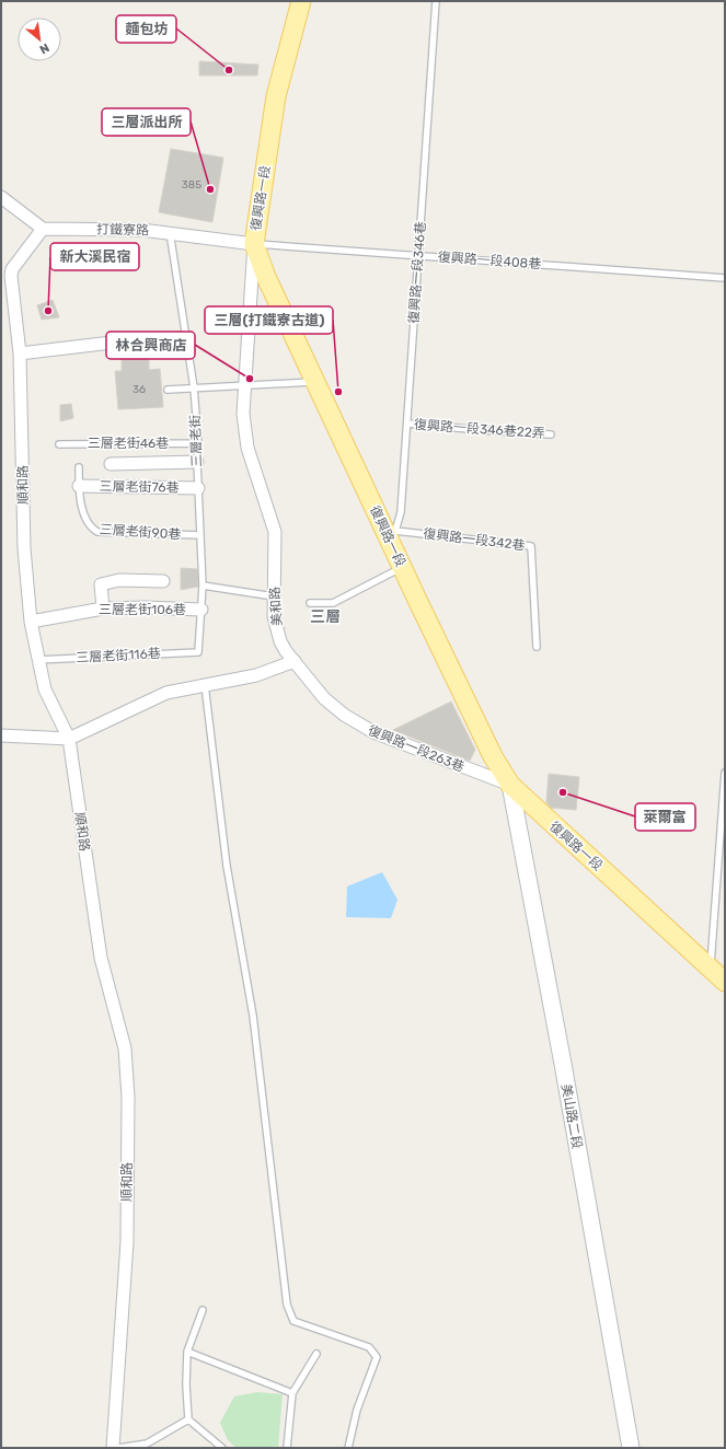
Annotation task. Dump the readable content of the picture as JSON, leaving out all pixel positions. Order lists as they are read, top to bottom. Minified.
{"streets":{"main road":["復興路一段"],"street":["打鐵寮路","順和路","三層老街76巷","美和路","三層老街106巷","復興路一段263巷","美山路二段"],"lane":["復興路一段408巷","復興路一段346巷","復興路一段346巷22弄","三層老街","三層老街46巷","三層老街90巷","復興路一段342巷","三層老街116巷"]},"crossings":[["復興路一段","打鐵寮路"],["復興路一段","復興路一段408巷"],["復興路一段","復興路一段346巷"],["復興路一段","復興路一段342巷"],["復興路一段","美和路"],["復興路一段","復興路一段263巷"],["復興路一段","美山路二段"],["打鐵寮路","復興路一段408巷"],["打鐵寮路","三層老街"],["打鐵寮路","順和路"],["打鐵寮路","美和路"],["復興路一段408巷","復興路一段346巷"],["復興路一段408巷","美和路"],["復興路一段346巷","復興路一段346巷22弄"],["復興路一段346巷","復興路一段342巷"],["三層老街","三層老街46巷"],["三層老街","三層老街76巷"],["三層老街","三層老街90巷"],["三層老街","三層老街106巷"],["三層老街","三層老街116巷"],["順和路","三層老街106巷"],["順和路","三層老街116巷"],["三層老街76巷","三層老街90巷"],["美和路","復興路一段263巷"],["復興路一段263巷","美山路二段"]],"districts":["三層"],"places":["麵包坊","三層派出所","新大溪民宿","林合興商店","三層(打鐵寮古道)","萊爾富"],"house_numbers":["385","36"],"north":"bottom right"}
